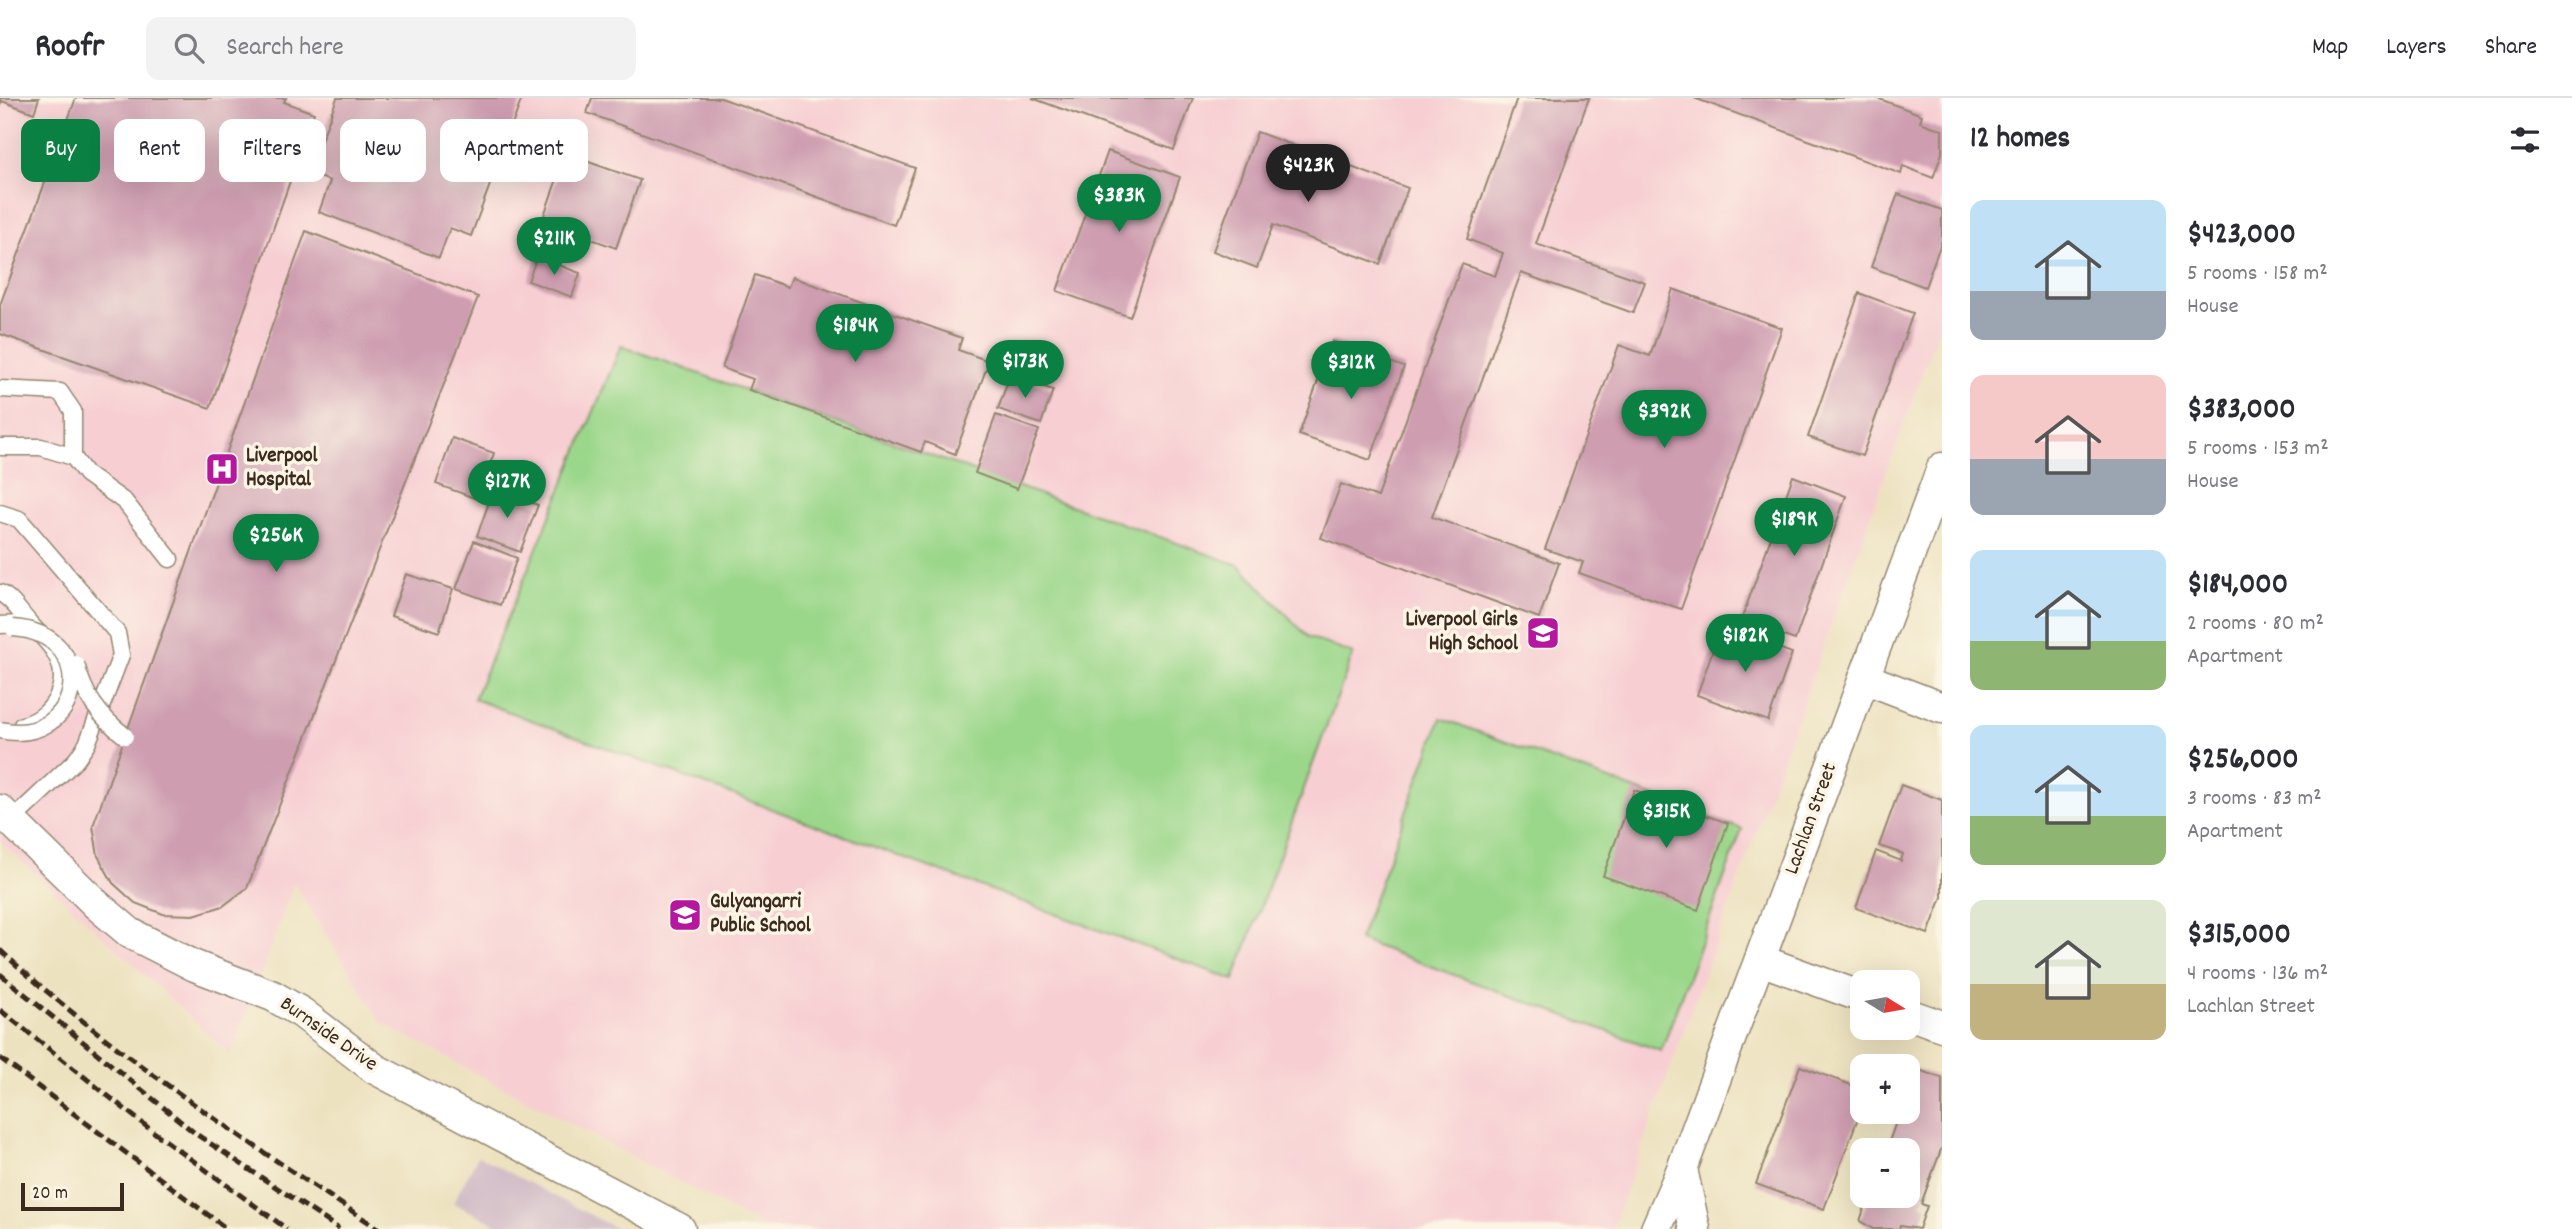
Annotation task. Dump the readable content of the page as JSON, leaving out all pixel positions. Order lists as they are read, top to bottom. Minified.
{"streets":{"street":["Lachlan Street","Burnside Drive"]},"places":{"hospital":["Liverpool Hospital"],"school or university":["Liverpool Girls High School","Gulyangarri Public School"]},"scale_bar":"20 m","north":"right","page":{"header":"Roofr","search":"Search here","nav":["Map","Layers","Share"],"heading":"12 homes","chip":["Buy","Rent","Filters","New","Apartment"],"price":["$423K","$383K","$211K","$184K","$173K","$312K","$392K","$127K","$189K","$256K","$182K","$315K"],"list":[{"name":"$423,000","note":"5 rooms · 158 m² · House"},{"name":"$383,000","note":"5 rooms · 153 m² · House"},{"name":"$184,000","note":"2 rooms · 80 m² · Apartment"},{"name":"$256,000","note":"3 rooms · 83 m² · Apartment"},{"name":"$315,000","note":"4 rooms · 136 m² · Lachlan Street"}],"map_buttons":["+","−"],"scale":"20 m"}}
